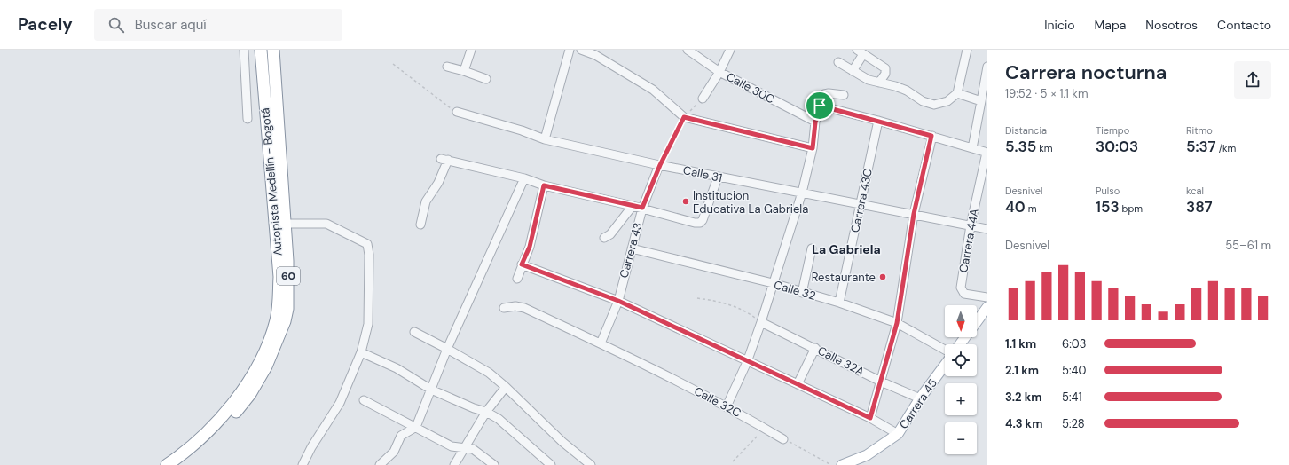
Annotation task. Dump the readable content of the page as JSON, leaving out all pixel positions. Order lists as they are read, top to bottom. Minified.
{"streets":{"highway":["Autopista Medellín - Bogotá","60"],"main road":["Carrera 45"],"street":["Calle 30C","Calle 31","Carrera 43C","Carrera 44A","Carrera 43","Calle 32","Calle 32A","Calle 32C"]},"crossings":[["Calle 31","Carrera 43C"],["Calle 31","Carrera 44A"],["Calle 31","Carrera 43"],["Carrera 43C","Calle 32"],["Carrera 43","Calle 32"],["Carrera 43","Calle 32C"],["Calle 32A","Carrera 45"]],"districts":["La Gabriela"],"places":["Institucion Educativa La Gabriela","Restaurante"],"north":"bottom","page":{"header":"Pacely","search":"Buscar aquí","nav":["Inicio","Mapa","Nosotros","Contacto"],"heading":["Carrera nocturna","19:52 · 5 × 1.1 km"],"stats":[["Distancia","5.35 km"],["Tiempo","30:03"],["Ritmo","5:37 /km"],["Desnivel","40 m"],["Pulso","153 bpm"],["kcal","387"]],"chart":["Desnivel","55–61 m"],"map_buttons":["+","−"],"list":[{"name":"1.1 km","note":"6:03"},{"name":"2.1 km","note":"5:40"},{"name":"3.2 km","note":"5:41"},{"name":"4.3 km","note":"5:28"}]}}
